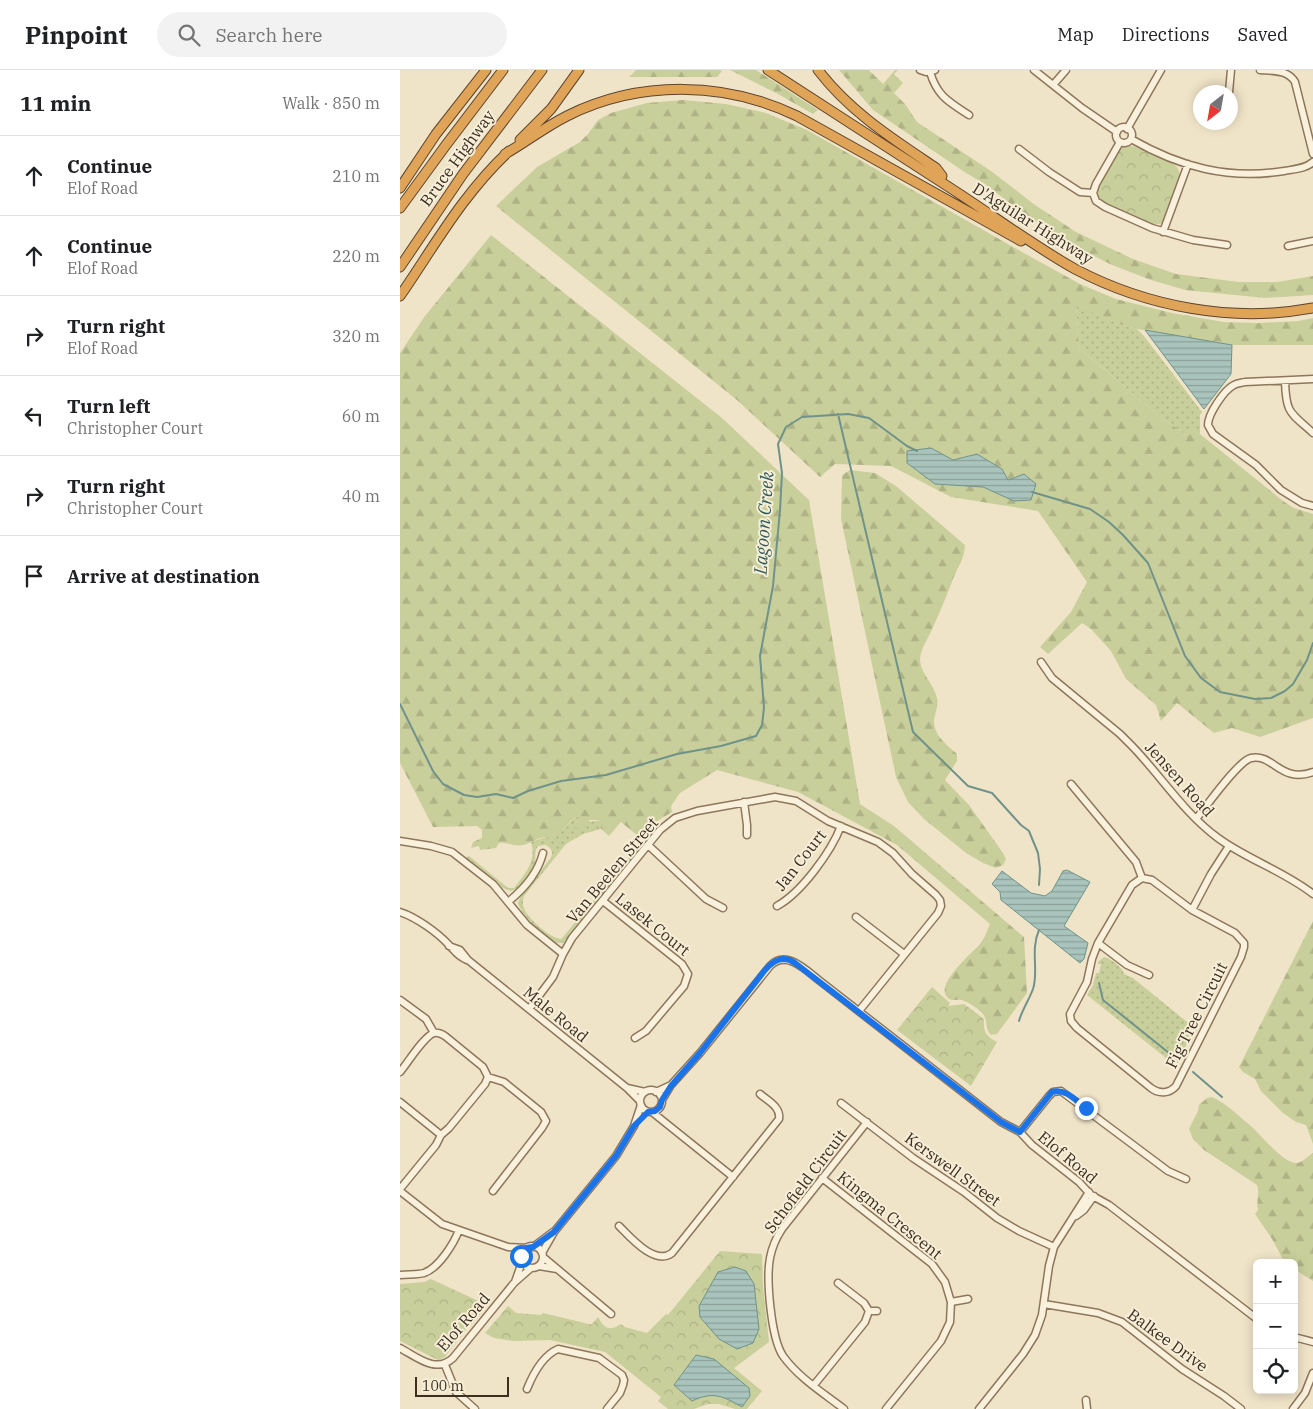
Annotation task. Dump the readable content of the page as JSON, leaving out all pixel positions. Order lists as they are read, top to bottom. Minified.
{"streets":{"highway":["Bruce Highway","D'Aguilar Highway"],"street":["Jensen Road","Jan Court","Van Beelen Street","Lasek Court","Male Road","Fig Tree Circuit","Elof Road","Kerswell Street","Schofield Circuit","Kingma Crescent","Balkee Drive"]},"crossings":[["Jan Court","Van Beelen Street"],["Van Beelen Street","Lasek Court"],["Van Beelen Street","Male Road"],["Van Beelen Street","Elof Road"],["Male Road","Elof Road"],["Kerswell Street","Schofield Circuit"],["Schofield Circuit","Kingma Crescent"]],"water":["Lagoon Creek"],"scale_bar":"100 m","north":"bottom left","page":{"header":"Pinpoint","search":"Search here","nav":["Map","Directions","Saved"],"heading":["11 min","Walk · 850 m"],"list":[["Continue","Elof Road","210 m"],["Continue","Elof Road","220 m"],["Turn right","Elof Road","320 m"],["Turn left","Christopher Court","60 m"],["Turn right","Christopher Court","40 m"],"Arrive at destination"],"map_buttons":["+","−"],"scale":"100 m"}}
